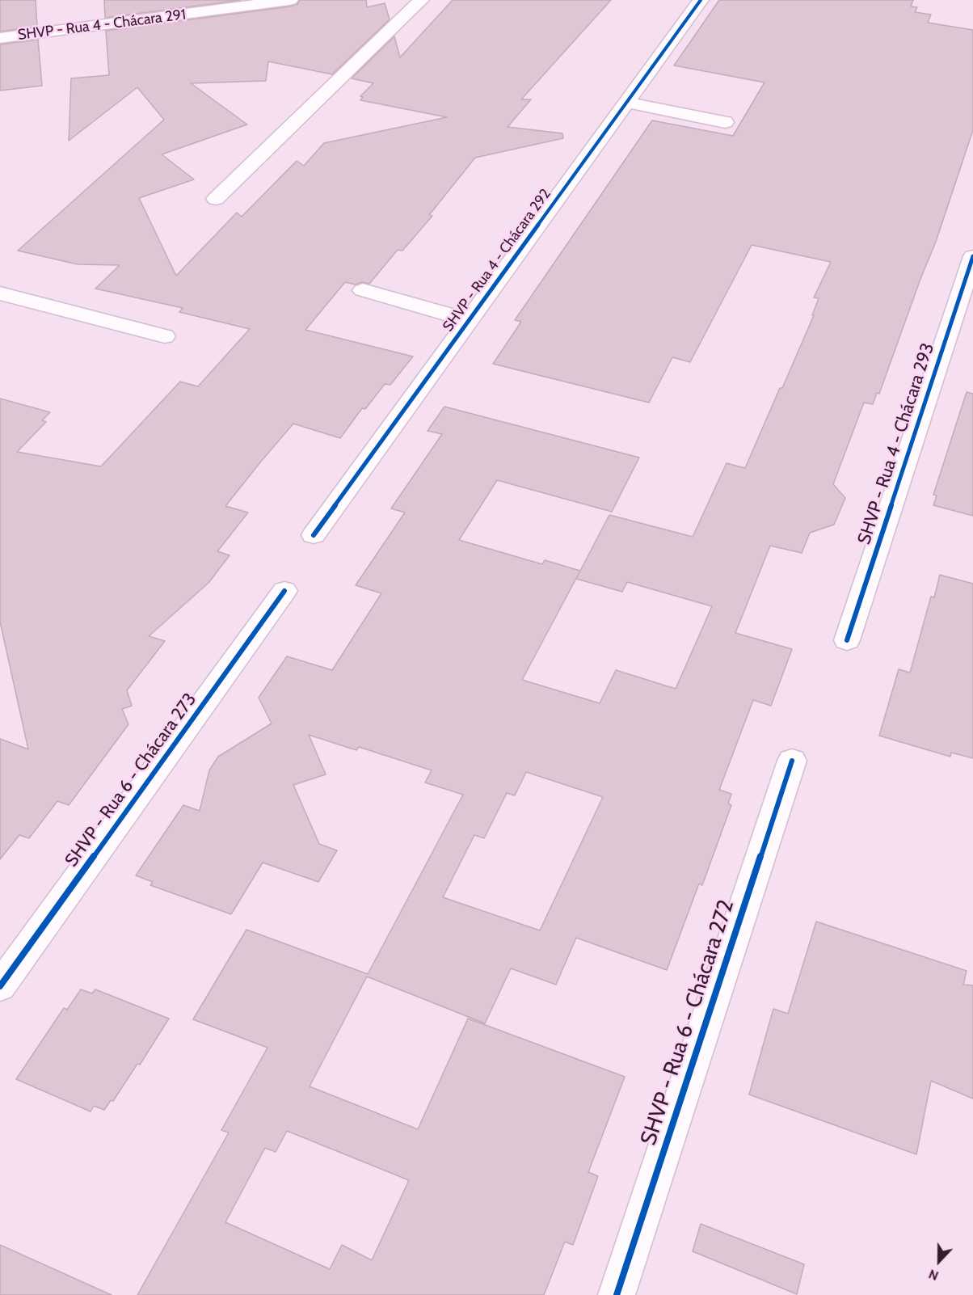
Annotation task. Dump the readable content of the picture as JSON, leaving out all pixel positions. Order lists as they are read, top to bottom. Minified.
{"streets":{"street":["SHVP - Rua 4 - Chácara 291","SHVP - Rua 4 - Chácara 292","SHVP - Rua 4 - Chácara 293","SHVP - Rua 6 - Chácara 273","SHVP - Rua 6 - Chácara 272"]},"north":"bottom"}
